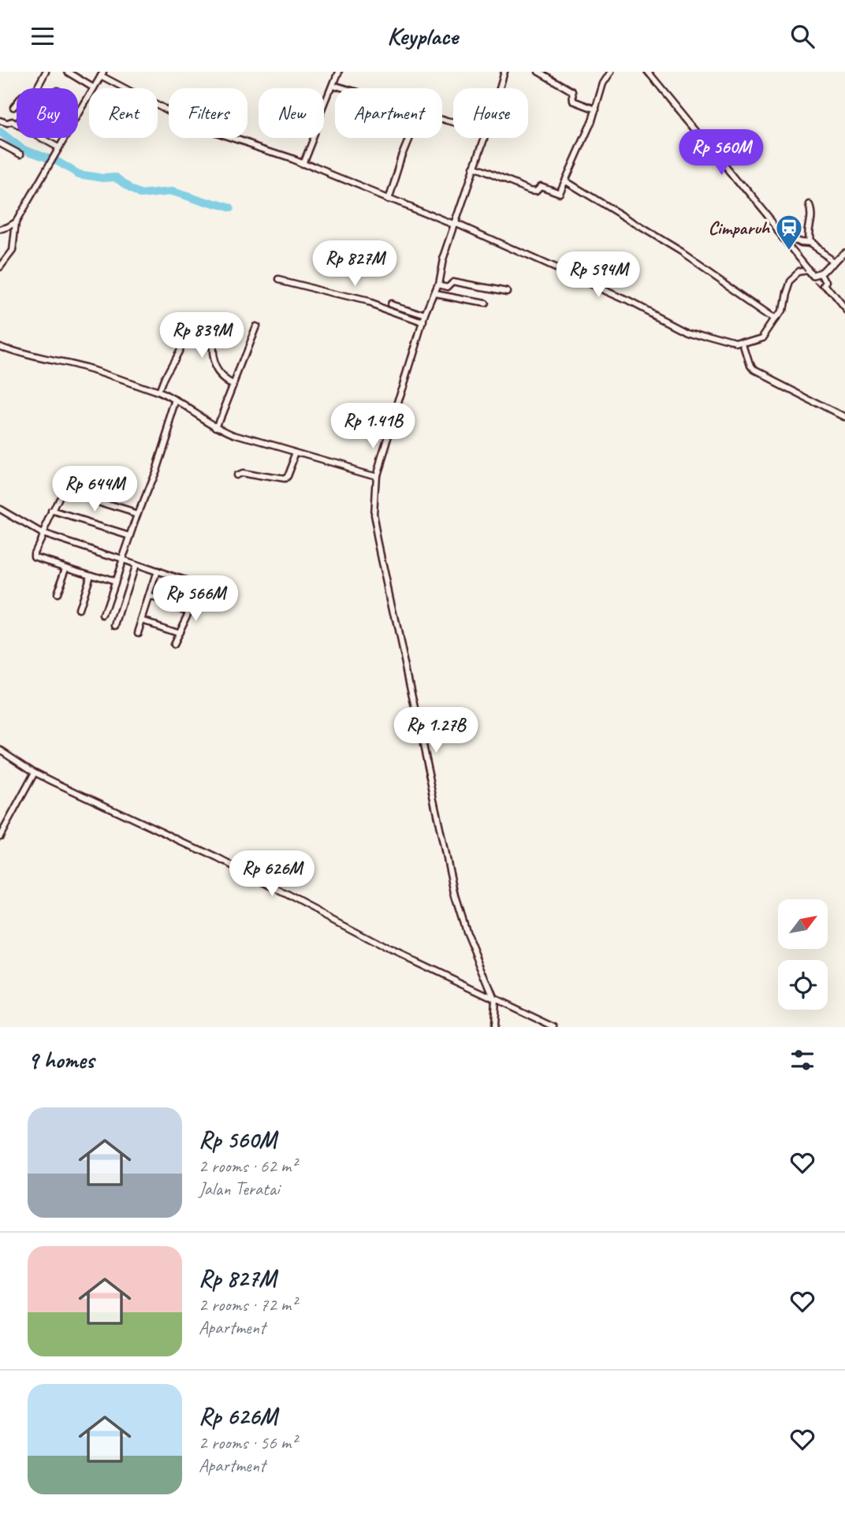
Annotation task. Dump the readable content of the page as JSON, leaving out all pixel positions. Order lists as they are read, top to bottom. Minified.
{"places":{"station":["Cimparuh"]},"north":"top right","page":{"header":"Keyplace","chip":["Buy","Rent","Filters","New","Apartment","House"],"price":["Rp 560M","Rp 827M","Rp 594M","Rp 839M","Rp 1.41B","Rp 644M","Rp 566M","Rp 1.27B","Rp 626M"],"heading":"9 homes","list":[{"name":"Rp 560M","note":"2 rooms · 62 m² · Jalan Teratai"},{"name":"Rp 827M","note":"2 rooms · 72 m² · Apartment"},{"name":"Rp 626M","note":"2 rooms · 56 m² · Apartment"}]}}
